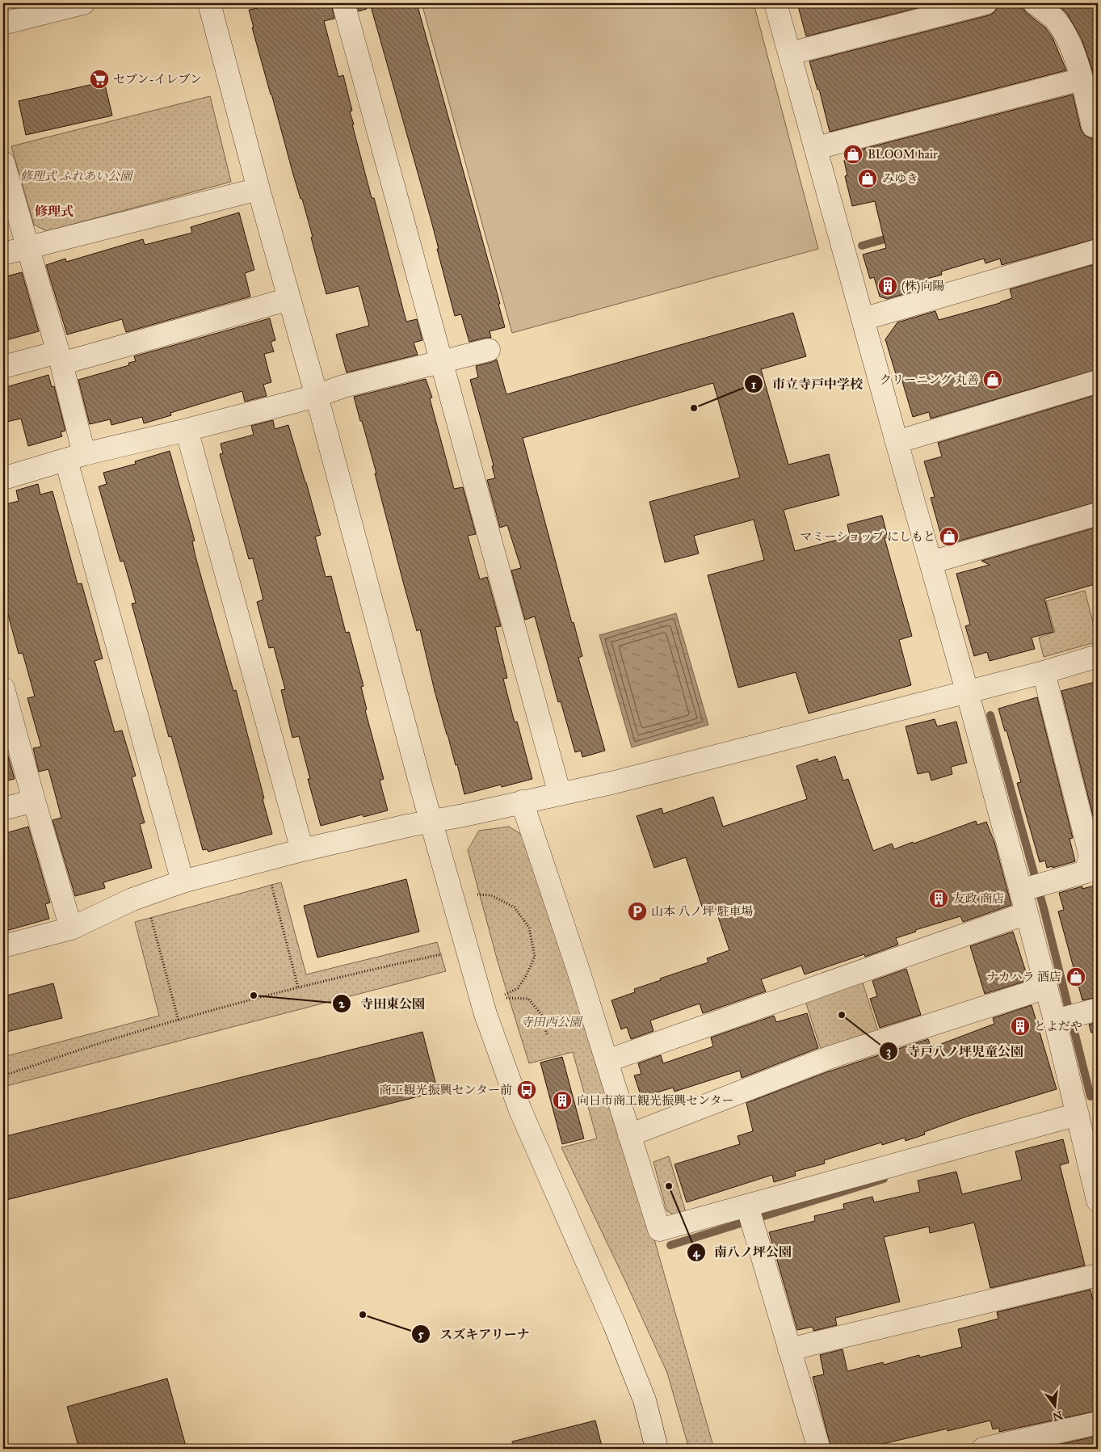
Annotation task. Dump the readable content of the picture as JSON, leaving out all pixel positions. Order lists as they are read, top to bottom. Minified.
{"districts":["修理式"],"parks":["修理式 ふれあい公園","寺田西公園"],"places":{"supermarket":["セブン-イレブン"],"shop":["BLOOM hair","みゆき","クリーニング 丸善","マミーショップ にしもと","ナカハラ 酒店"],"building":["(株)向陽","友政 商店","とよだや","向日市商工観光振興センター"],"other":["市立寺戸中学校","寺田東公園","寺戸八ノ坪児童公園","南八ノ坪公園","スズキアリーナ"],"parking":["山本 八ノ坪 駐車場"],"bus stop":["商工観光振興センター前"]},"north":"bottom"}
